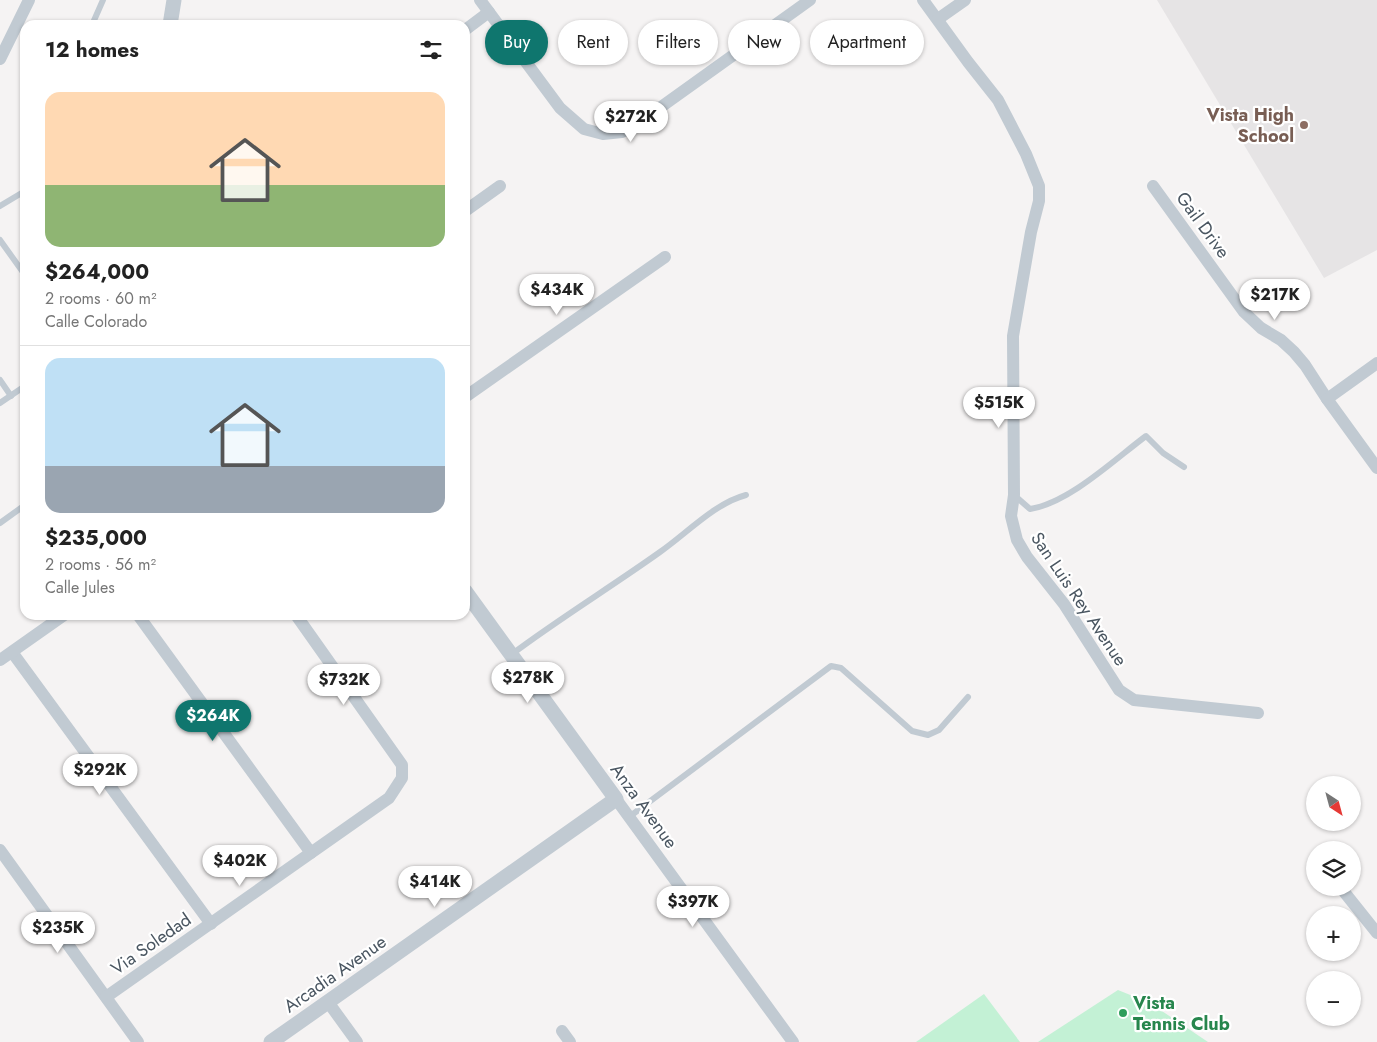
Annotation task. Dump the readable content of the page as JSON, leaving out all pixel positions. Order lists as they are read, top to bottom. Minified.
{"streets":{"street":["Gail Drive","San Luis Rey Avenue","Anza Avenue","Via Soledad","Arcadia Avenue"]},"crossings":[["Anza Avenue","Arcadia Avenue"]],"places":["Vista High School","Vista Tennis Club"],"north":"bottom right","page":{"chip":["Buy","Rent","Filters","New","Apartment"],"heading":"12 homes","list":[{"name":"$264,000","note":"2 rooms · 60 m² · Calle Colorado"},{"name":"$235,000","note":"2 rooms · 56 m² · Calle Jules"}],"price":["$272K","$434K","$217K","$515K","$278K","$732K","$264K","$292K","$402K","$414K","$397K","$235K"],"map_buttons":["+","−"]}}
